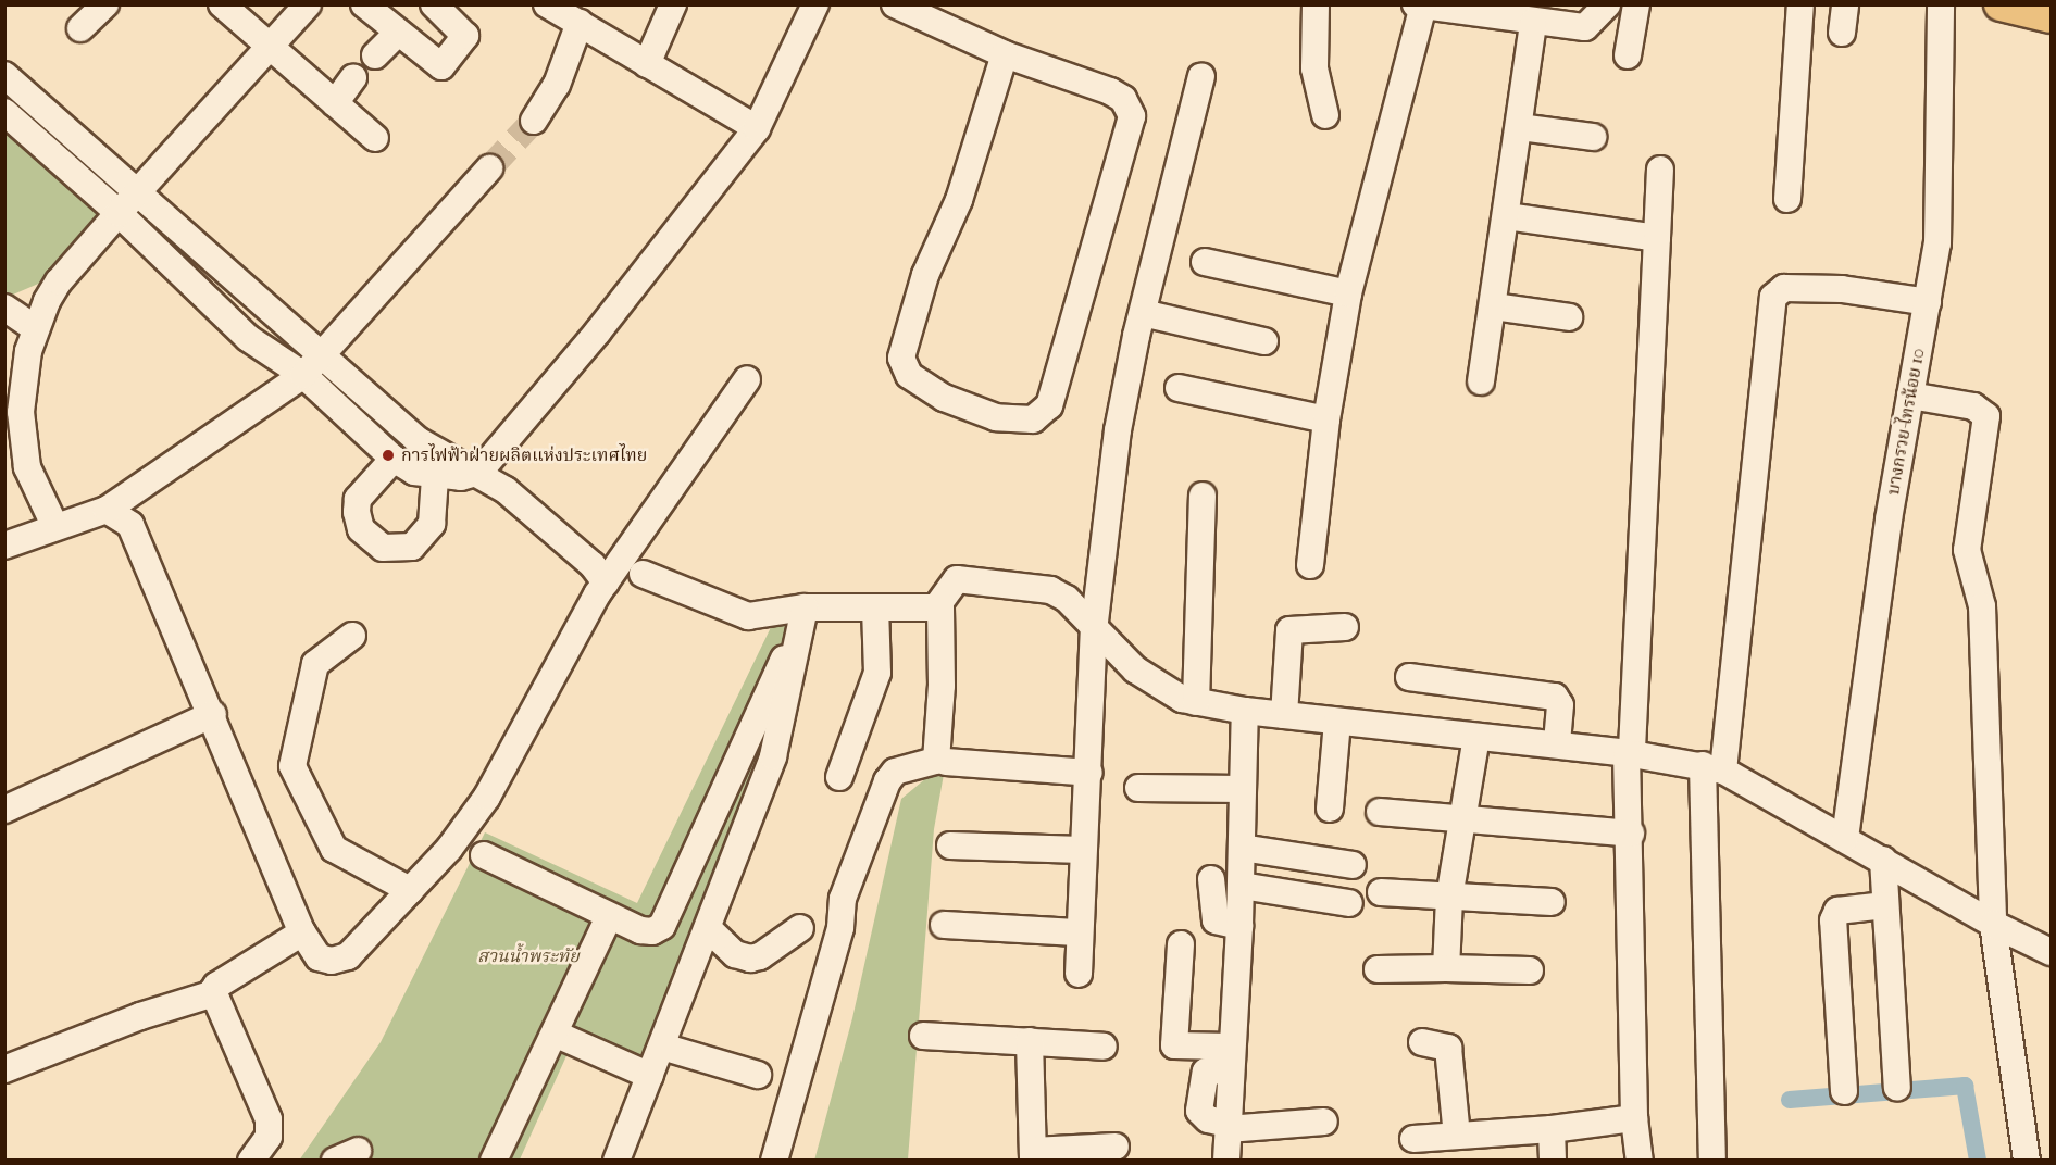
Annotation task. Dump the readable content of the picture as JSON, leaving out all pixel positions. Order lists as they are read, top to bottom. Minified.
{"streets":{"street":["บางกรวย-ไทรน้อย 10"]},"parks":["สวนน้ำพระทัย"],"places":["การไฟฟ้าฝ่ายผลิตแห่งประเทศไทย"]}
